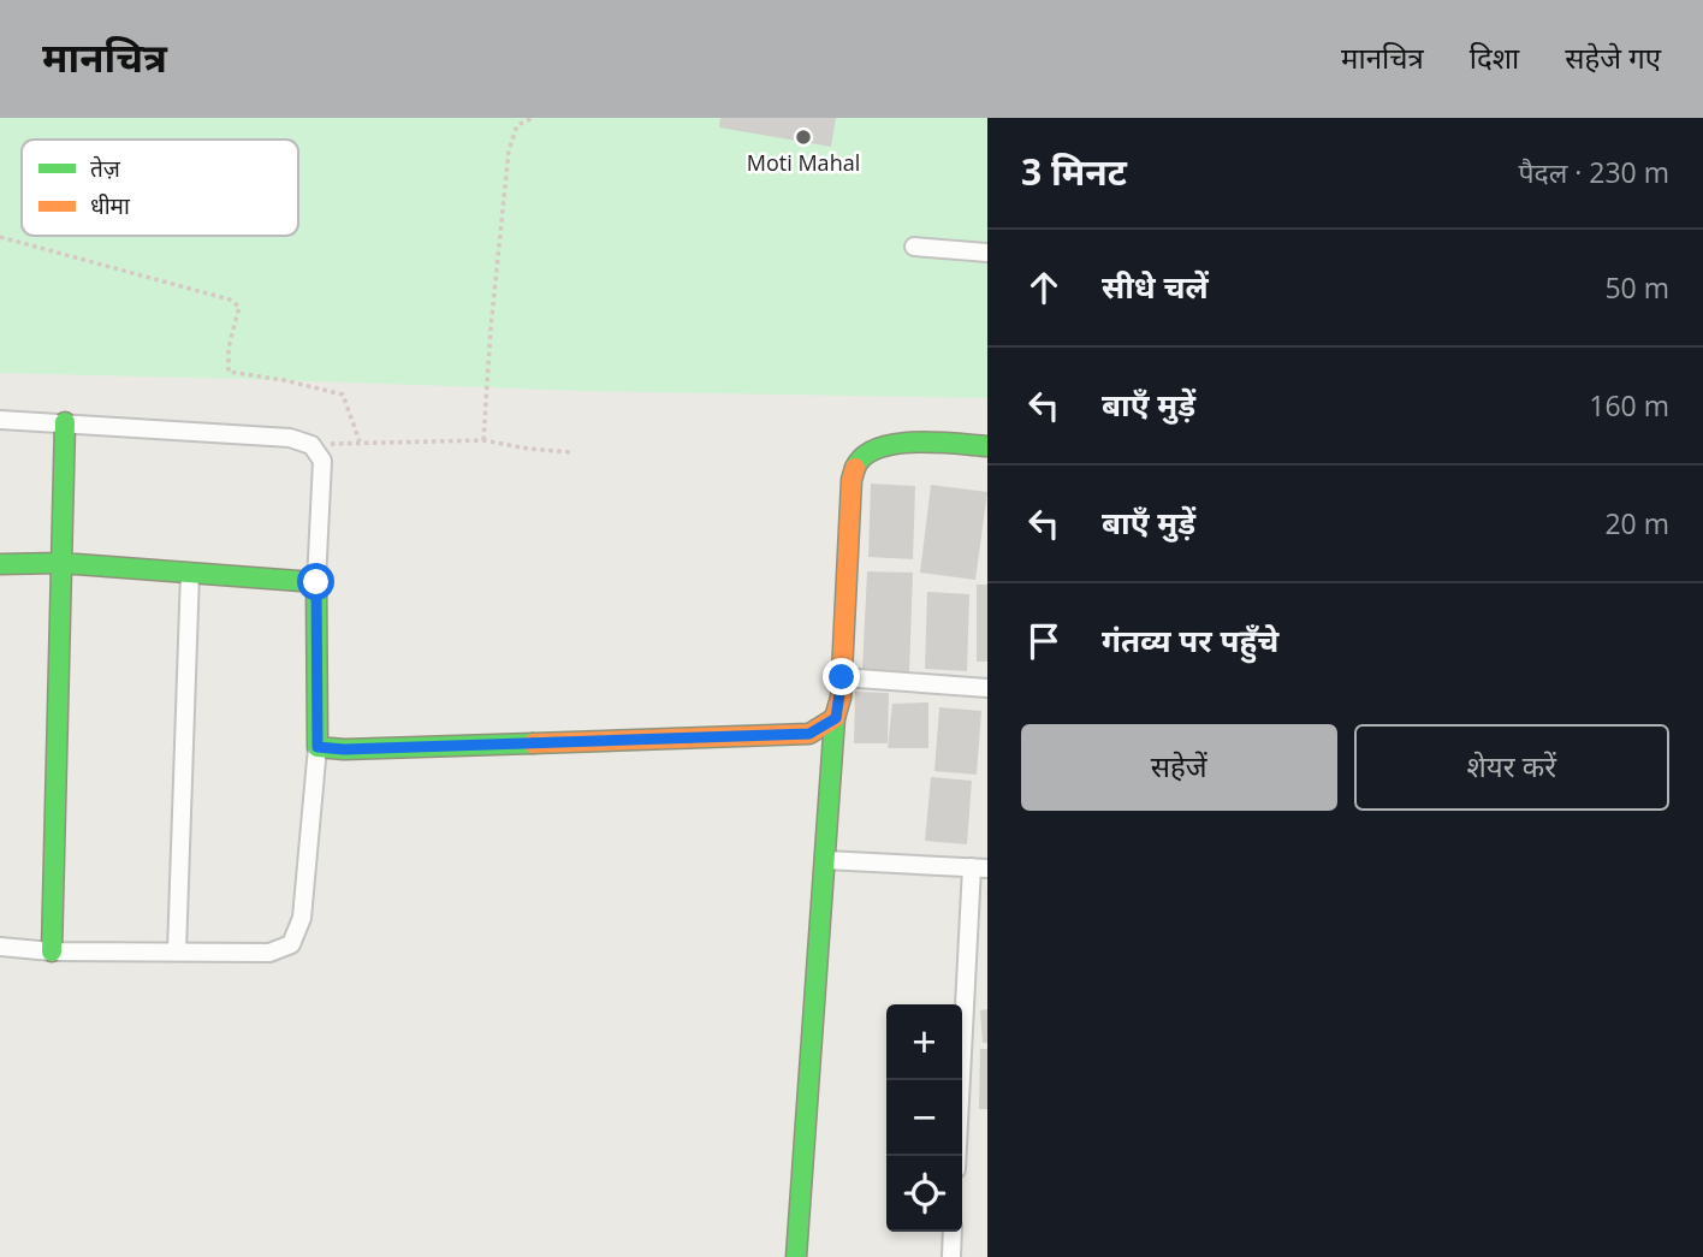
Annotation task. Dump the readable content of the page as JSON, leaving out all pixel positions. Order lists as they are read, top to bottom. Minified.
{"places":["Moti Mahal"],"legend":["तेज़","धीमा"],"page":{"header":"मानचित्र","nav":["मानचित्र","दिशा","सहेजे गए"],"heading":["3 मिनट","पैदल · 230 m"],"list":[["सीधे चलें","50 m"],["बाएँ मुड़ें","160 m"],["बाएँ मुड़ें","20 m"],"गंतव्य पर पहुँचे"],"buttons":["सहेजें","शेयर करें"],"map_buttons":["+","−"]}}
